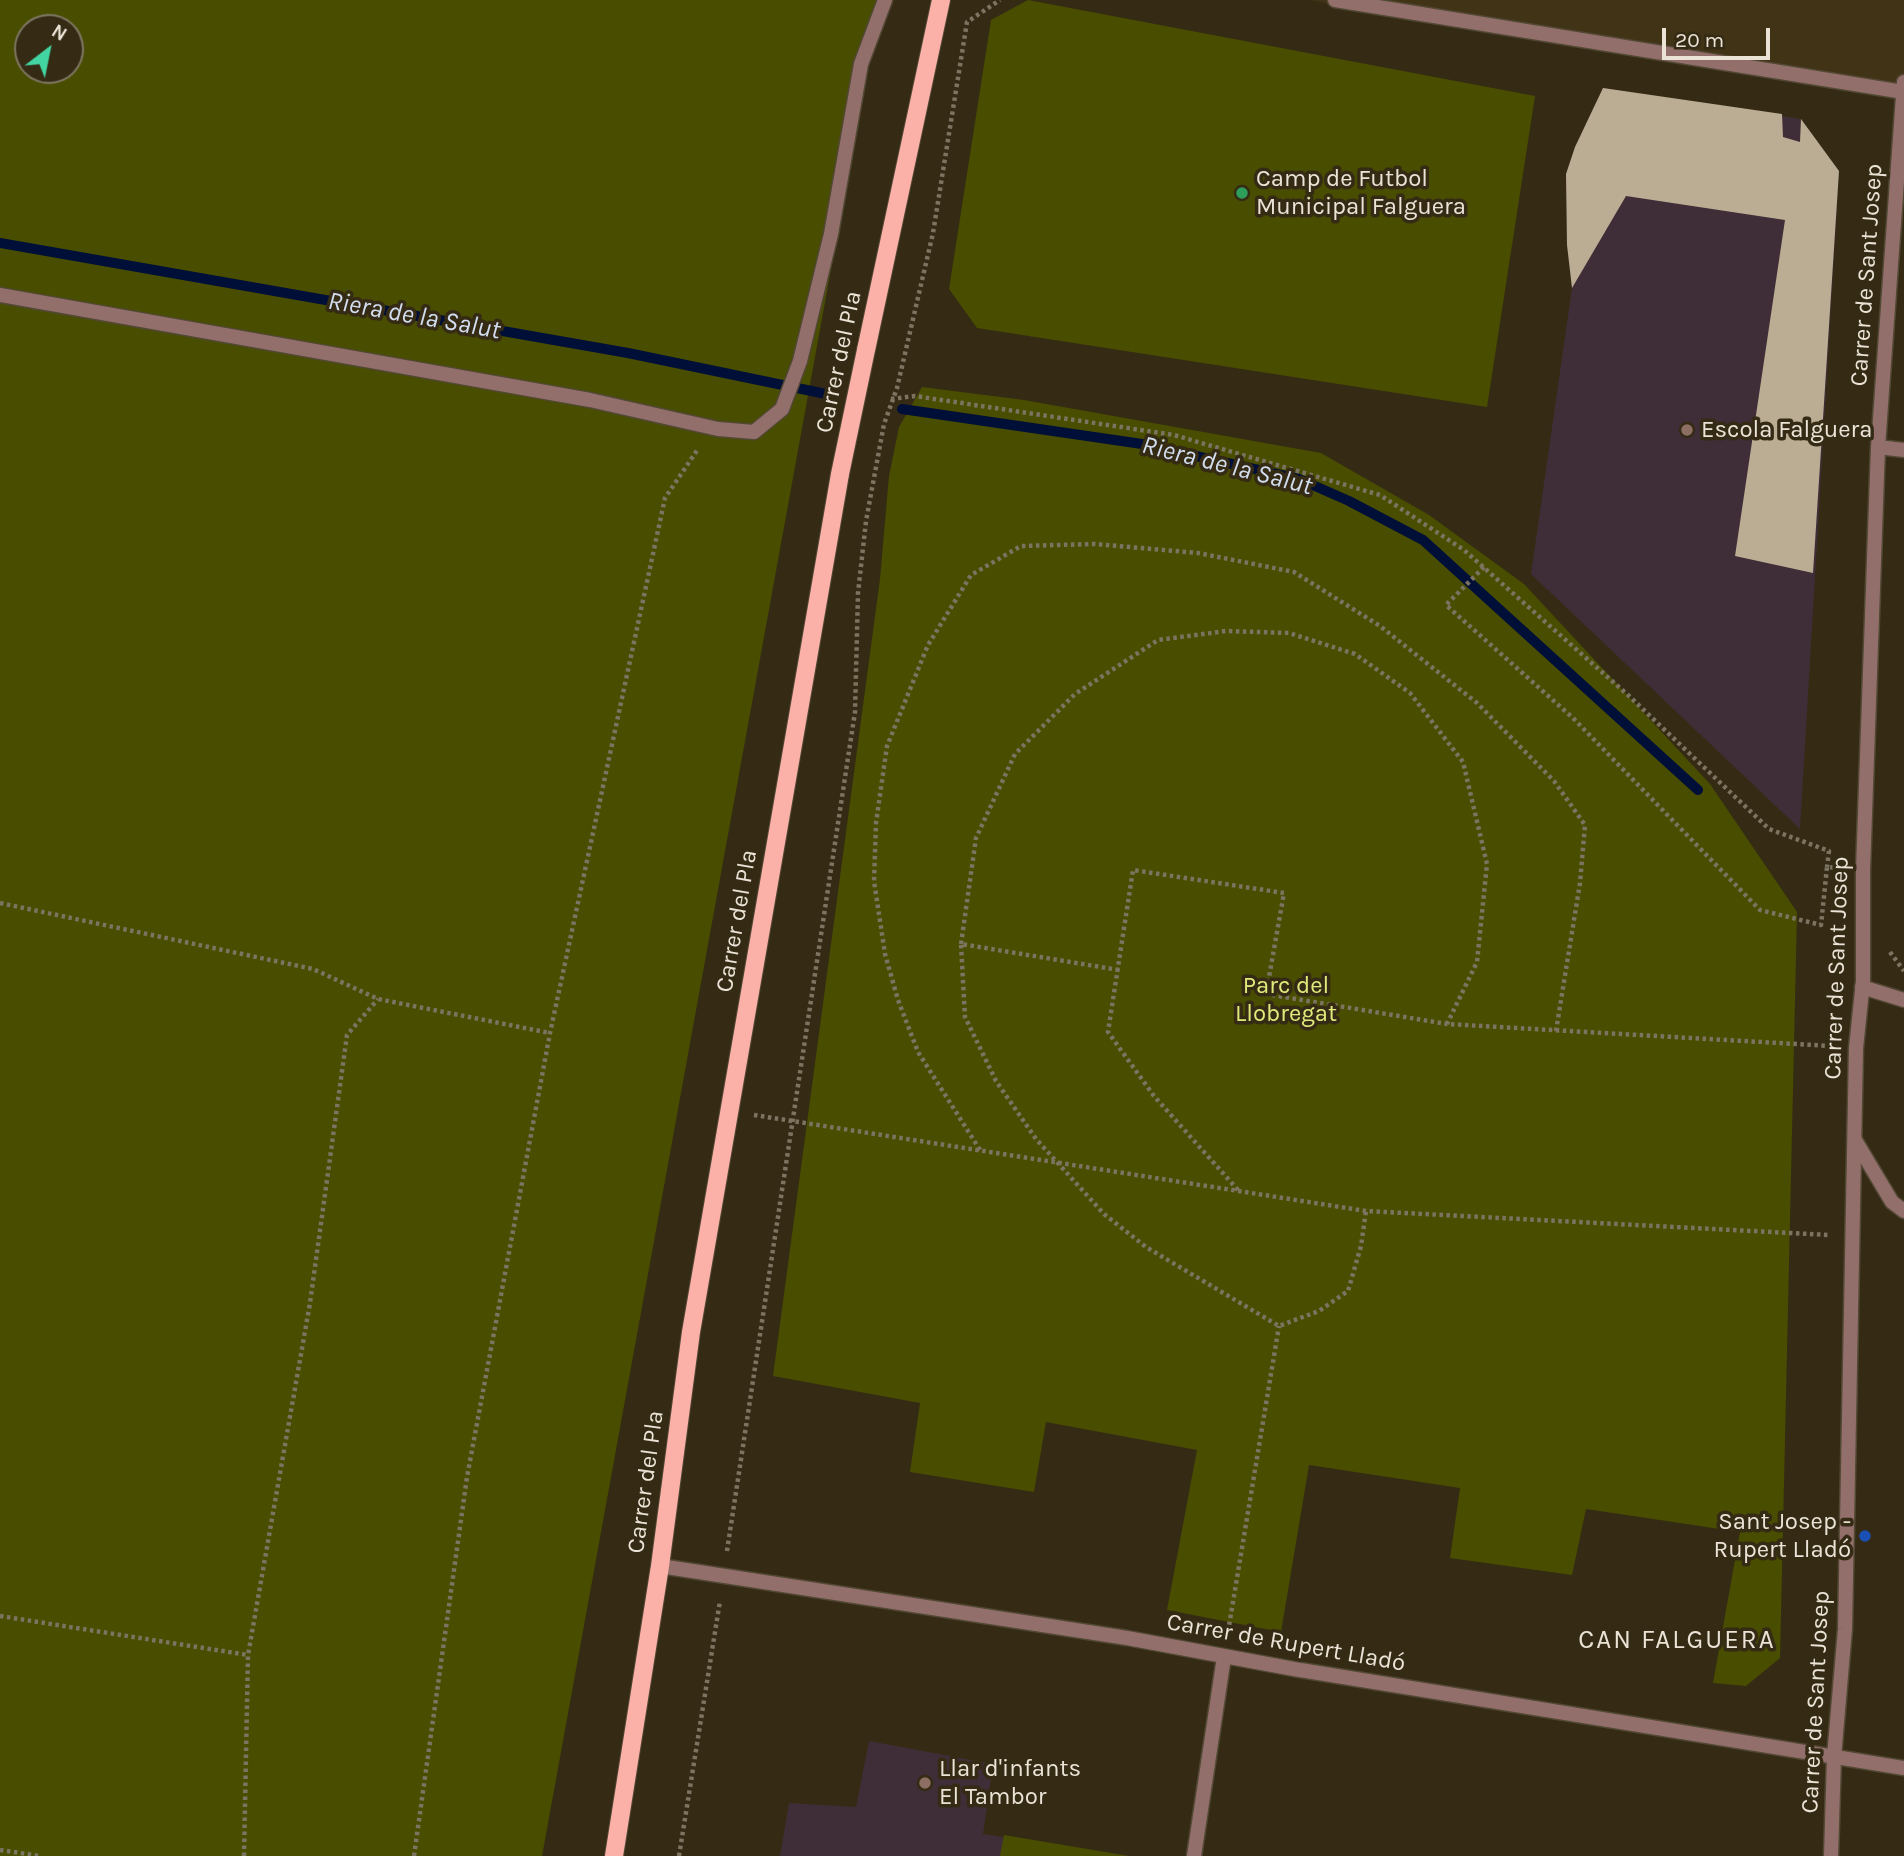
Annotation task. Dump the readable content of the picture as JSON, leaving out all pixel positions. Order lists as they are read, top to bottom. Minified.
{"streets":{"main road":["Carrer del Pla"],"street":["Carrer de Sant Josep","Carrer de Rupert Lladó"]},"crossings":[["Carrer de Sant Josep","Carrer de Rupert Lladó"],["Carrer del Pla","Carrer de Rupert Lladó"]],"districts":["CAN FALGUERA"],"water":["Riera de la Salut"],"parks":["Parc del Llobregat"],"places":["Camp de Futbol Municipal Falguera","Escola Falguera","Sant Josep - Rupert Lladó","Llar d'infants El Tambor"],"scale_bar":"20 m","north":"top right"}
